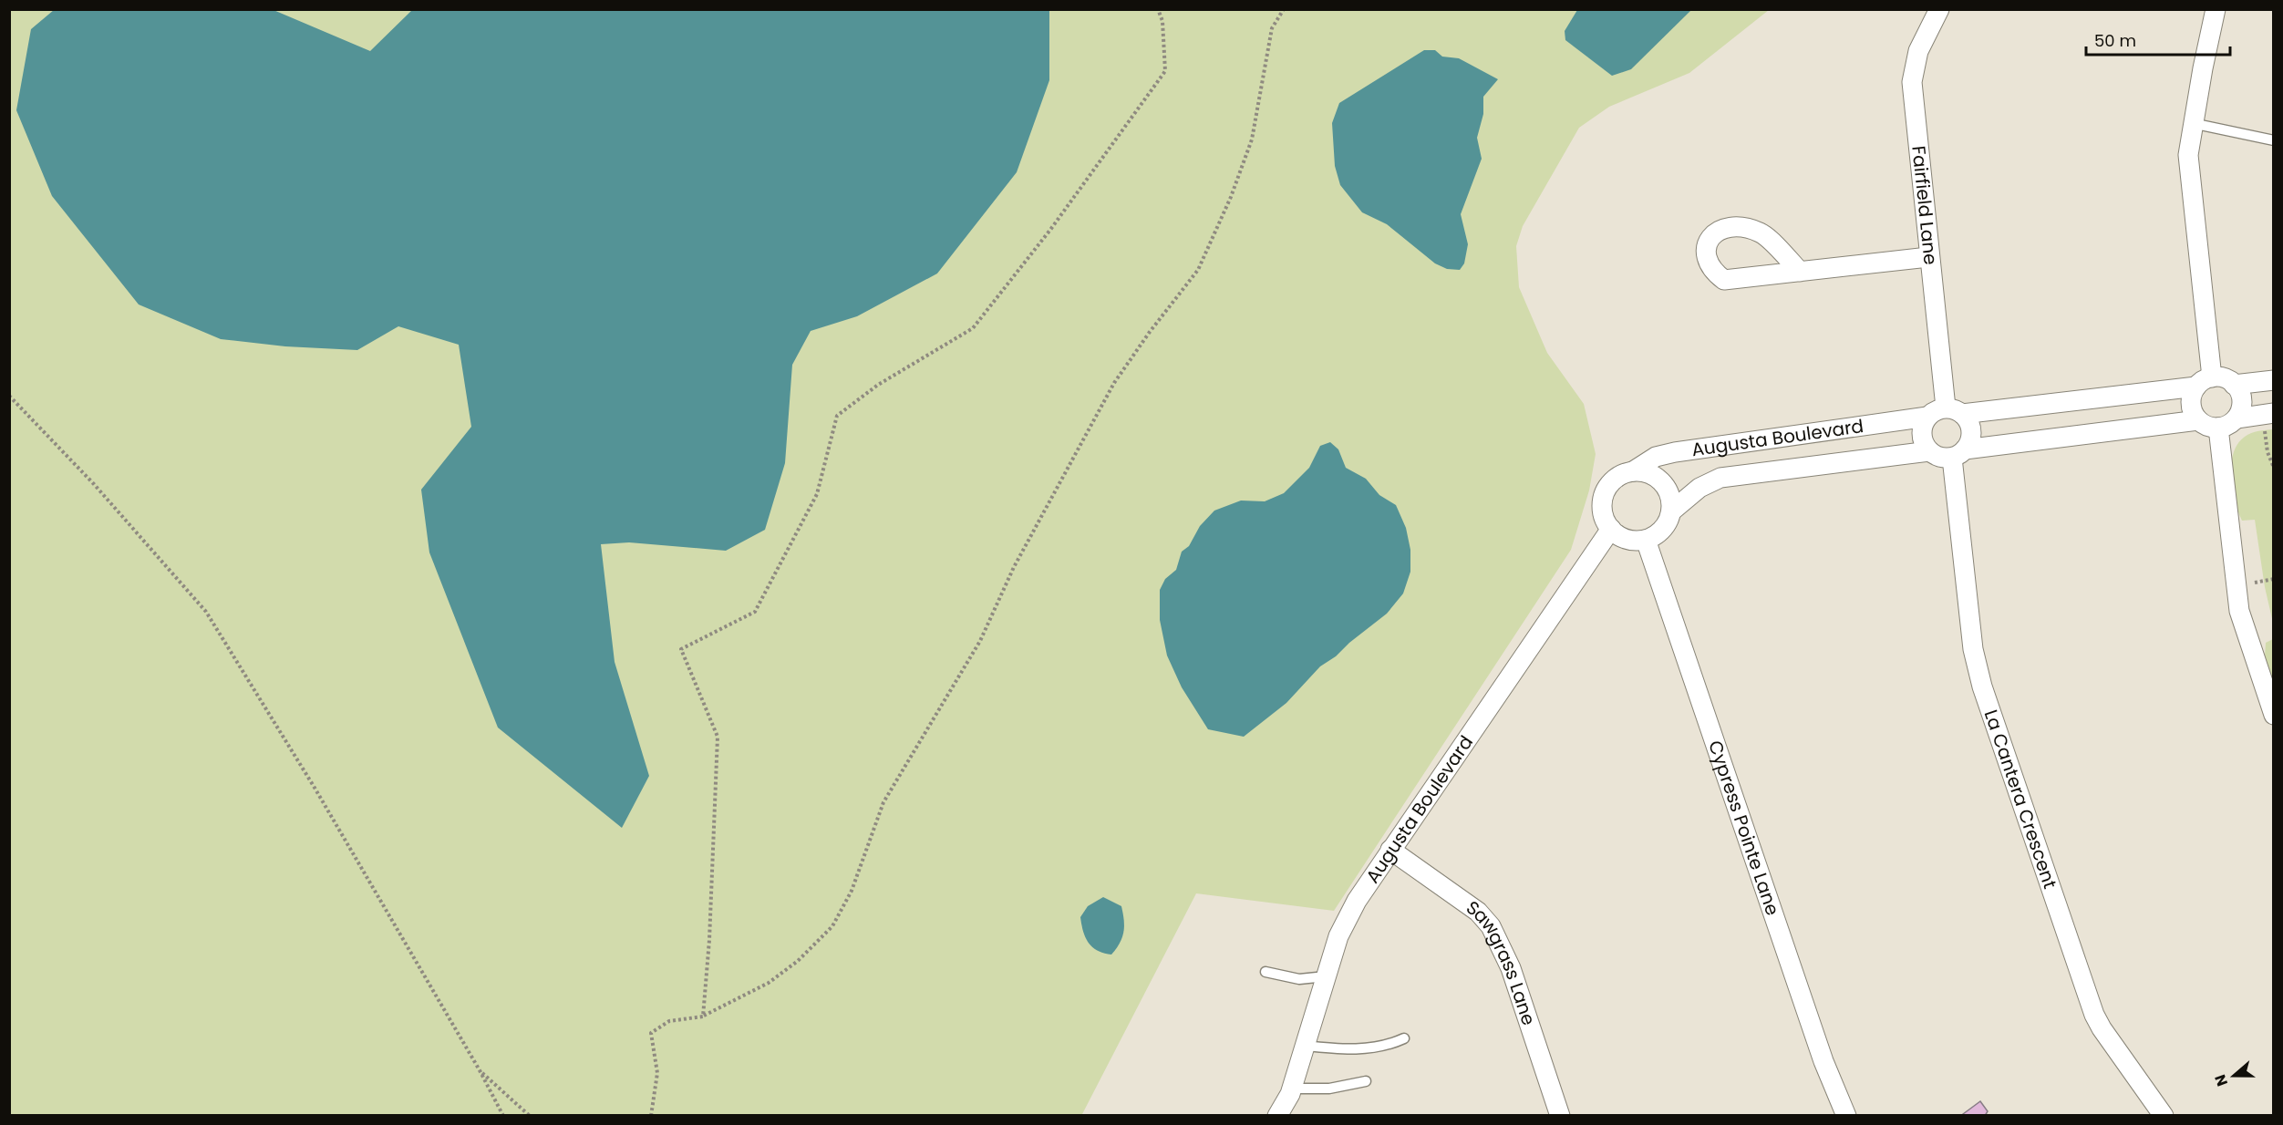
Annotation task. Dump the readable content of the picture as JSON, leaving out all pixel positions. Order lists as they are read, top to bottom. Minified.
{"streets":{"street":["Fairfield Lane","Augusta Boulevard","La Cantera Crescent","Cypress Pointe Lane","Sawgrass Lane"]},"crossings":[["Fairfield Lane","Augusta Boulevard"],["Fairfield Lane","La Cantera Crescent"],["Augusta Boulevard","La Cantera Crescent"],["Augusta Boulevard","Cypress Pointe Lane"],["Augusta Boulevard","Sawgrass Lane"]],"scale_bar":"50 m","north":"left"}
